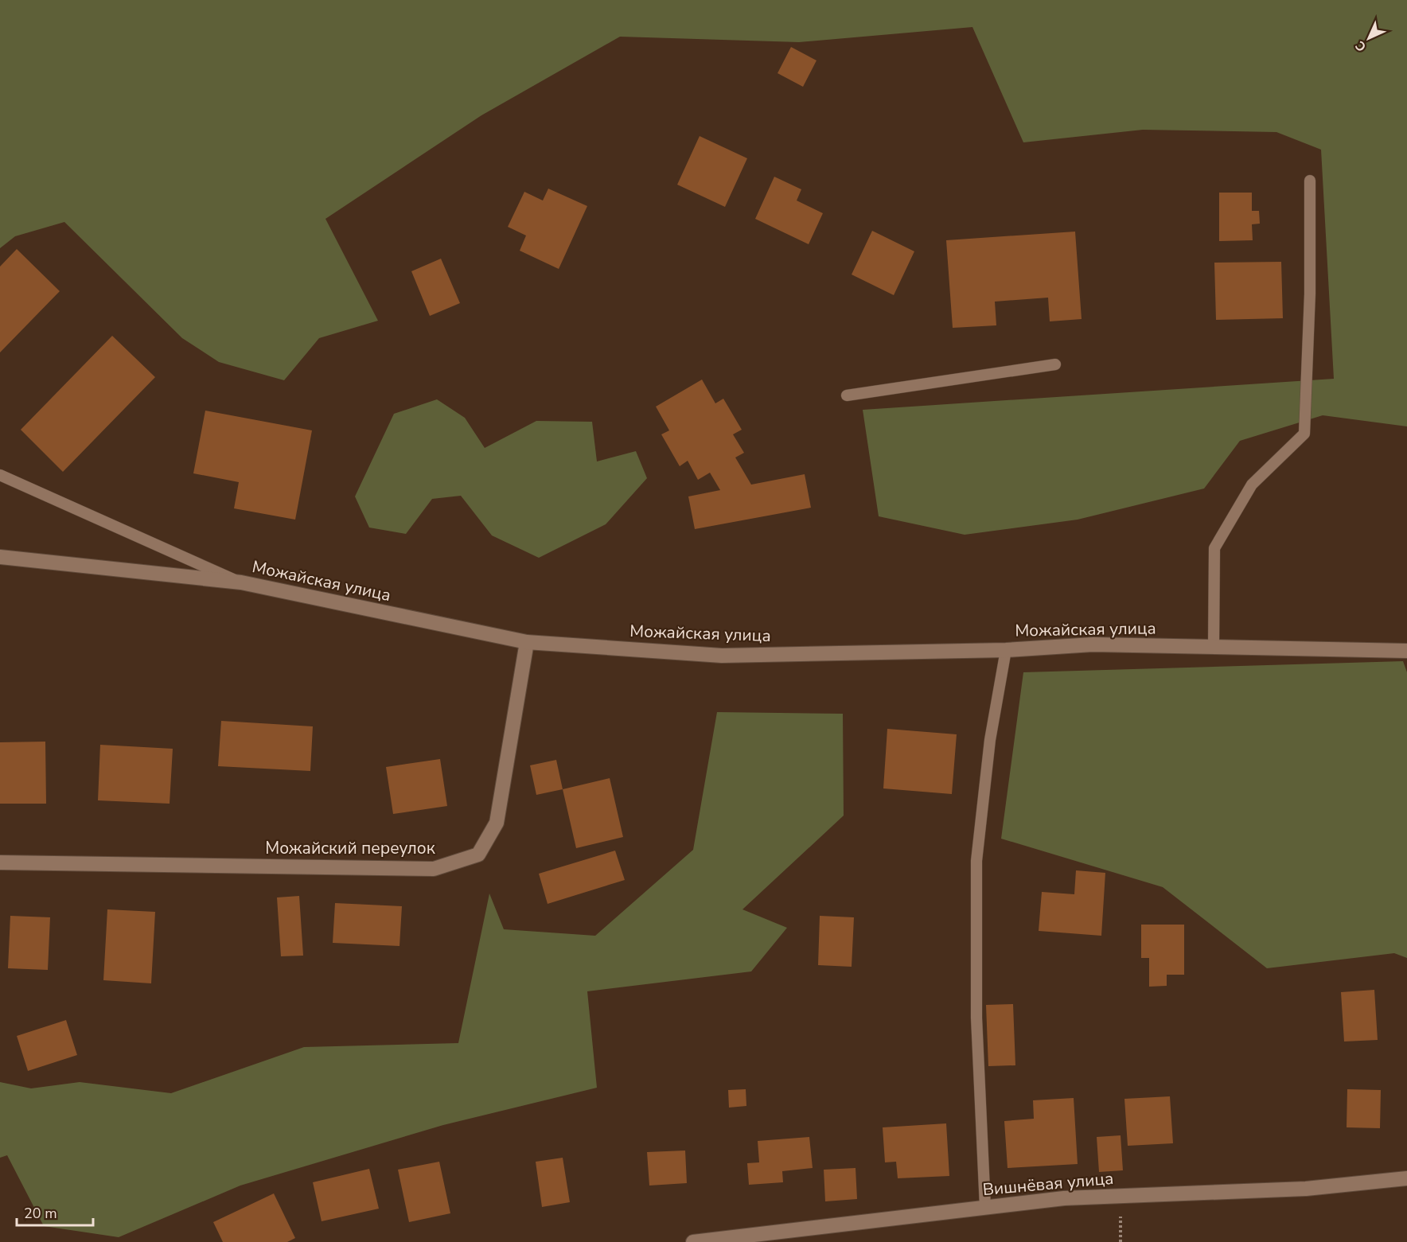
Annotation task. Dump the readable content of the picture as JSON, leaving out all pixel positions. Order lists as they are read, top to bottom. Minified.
{"streets":{"street":["Можайская улица","Можайский переулок","Вишнёвая улица"]},"crossings":[["Можайская улица","Можайский переулок"]],"scale_bar":"20 m","north":"bottom left"}
